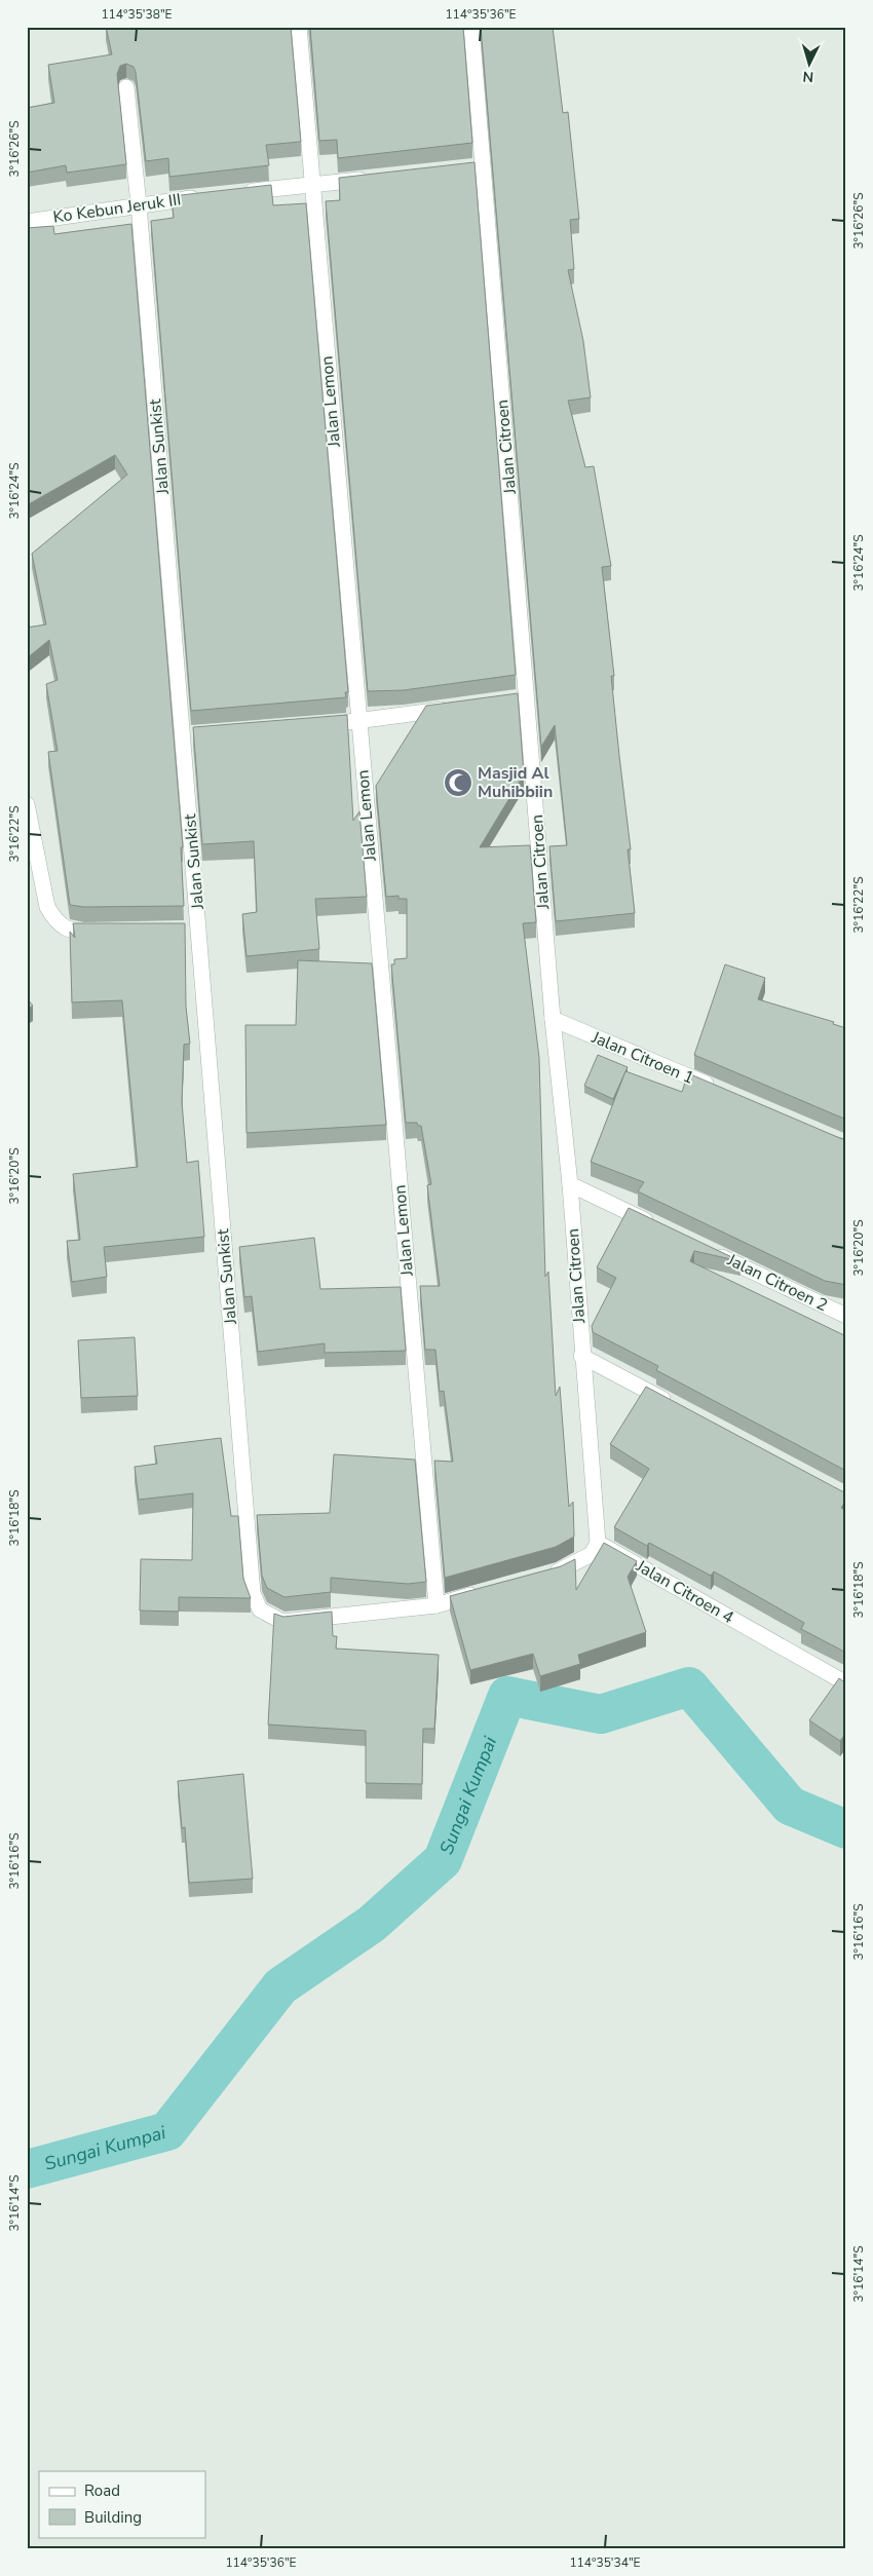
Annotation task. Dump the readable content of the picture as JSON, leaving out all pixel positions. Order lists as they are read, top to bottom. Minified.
{"streets":{"street":["Ko Kebun Jeruk III","Jalan Lemon","Jalan Sunkist","Jalan Citroen","Jalan Citroen 1","Jalan Citroen 2","Jalan Citroen 4"]},"crossings":[["Ko Kebun Jeruk III","Jalan Sunkist"],["Jalan Lemon","Jalan Sunkist"],["Jalan Citroen","Jalan Citroen 1"],["Jalan Citroen","Jalan Citroen 4"]],"water":["Sungai Kumpai"],"places":{"mosque":["Masjid Al Muhibbiin"]},"legend":["Road","Building"],"north":"bottom","coordinates":["114°35'38\"E","114°35'36\"E","3°16'26\"S","3°16'24\"S","3°16'22\"S","3°16'20\"S","3°16'18\"S","3°16'16\"S","3°16'14\"S","114°35'34\"E"]}
